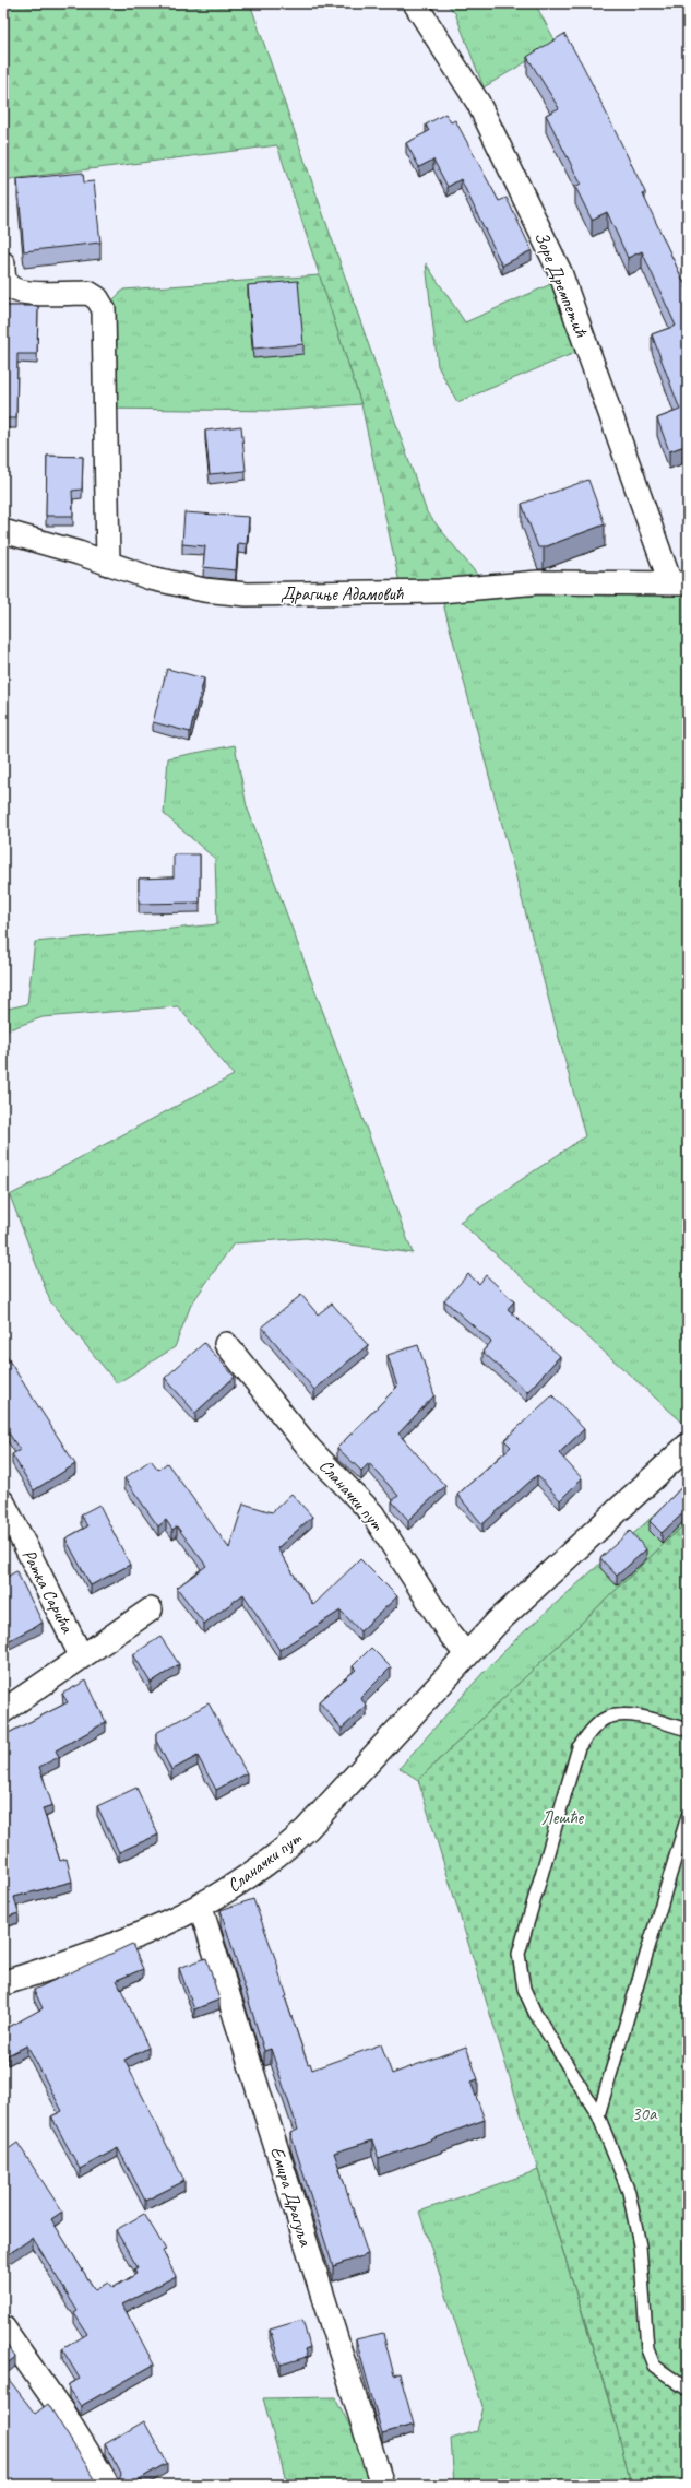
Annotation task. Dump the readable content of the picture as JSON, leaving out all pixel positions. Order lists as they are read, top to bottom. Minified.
{"streets":{"street":["Зоре Дремпетић","Драгиње Адамовић","Сланачки пут","Ратка Сарића","Емира Драгуља"]},"crossings":[["Зоре Дремпетић","Драгиње Адамовић"],["Сланачки пут","Емира Драгуља"]],"parks":["Лешће","30a"]}
